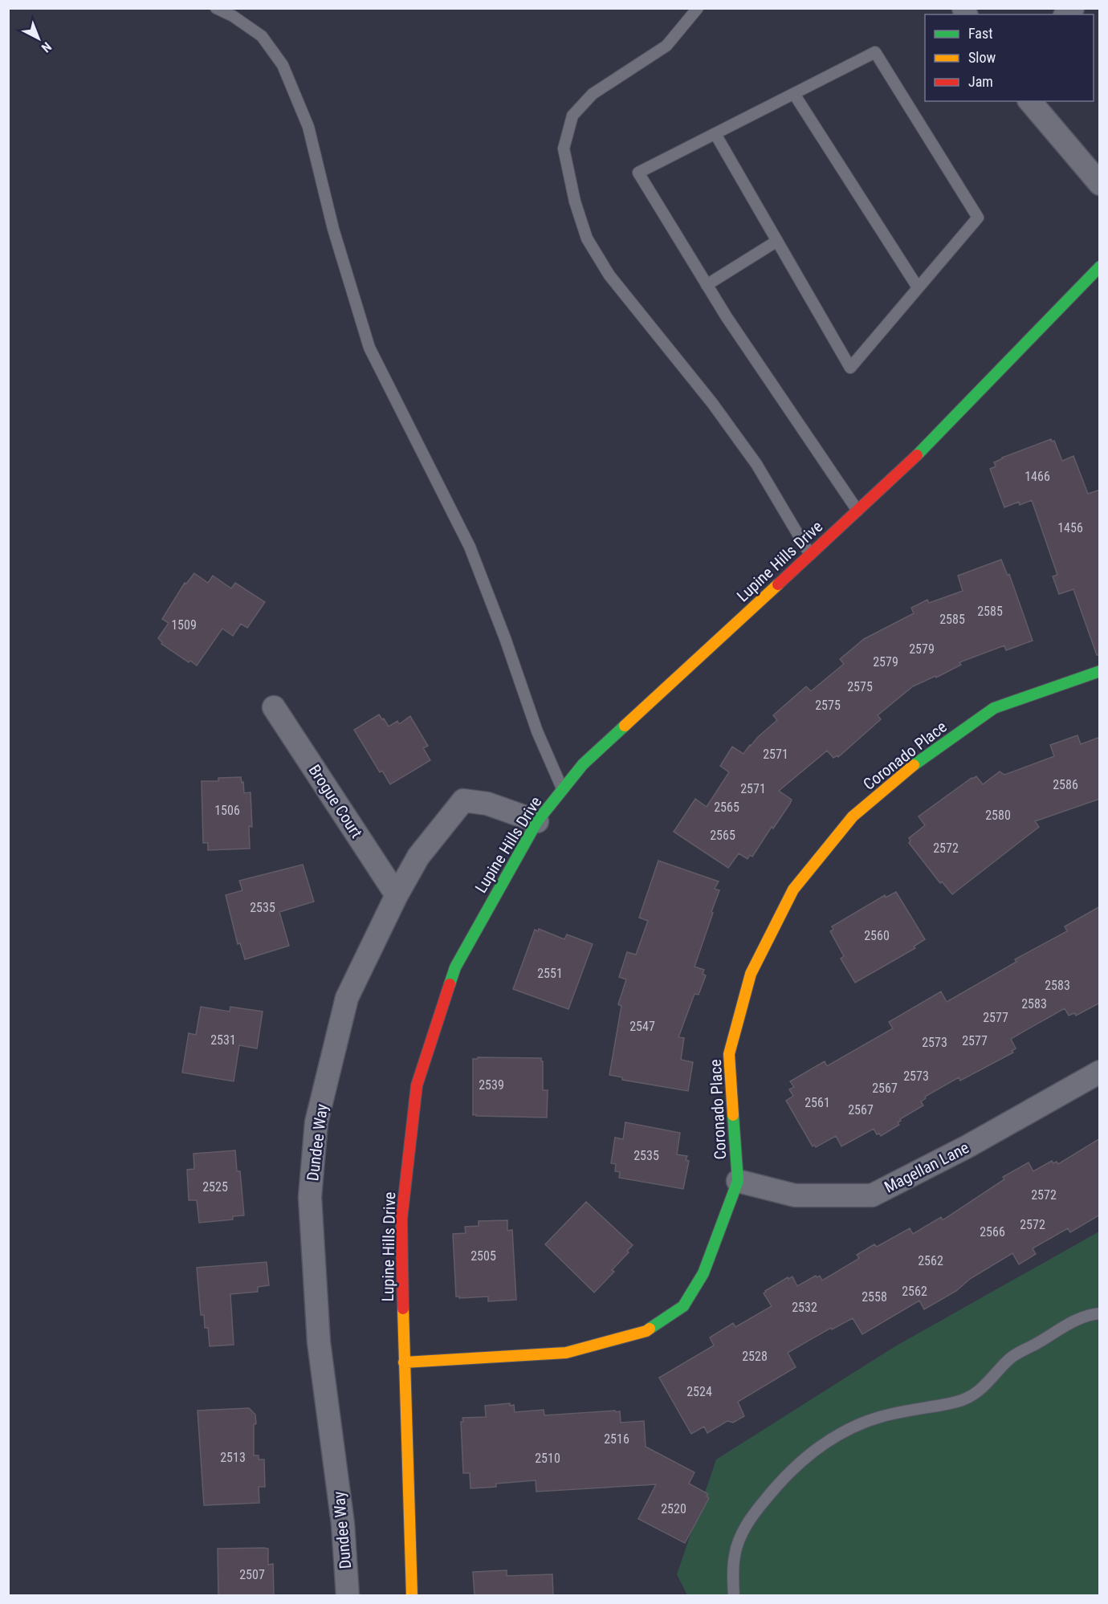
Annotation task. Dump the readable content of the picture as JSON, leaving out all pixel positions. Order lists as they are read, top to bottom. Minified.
{"streets":{"street":["Lupine Hills Drive","Coronado Place","Brogue Court","Dundee Way","Magellan Lane"]},"crossings":[["Lupine Hills Drive","Coronado Place"],["Lupine Hills Drive","Dundee Way"],["Coronado Place","Magellan Lane"],["Brogue Court","Dundee Way"]],"house_numbers":["1466","1456","2585","2585","1509","2579","2579","2575","2575","2571","2586","2571","2565","1506","2580","2565","2572","2535","2560","2551","2583","2583","2577","2547","2531","2577","2573","2573","2539","2567","2561","2567","2535","2525","2572","2572","2566","2505","2562","2562","2558","2532","2528","2524","2516","2513","2510","2520","2507"],"legend":["Fast","Slow","Jam"],"north":"bottom right"}
